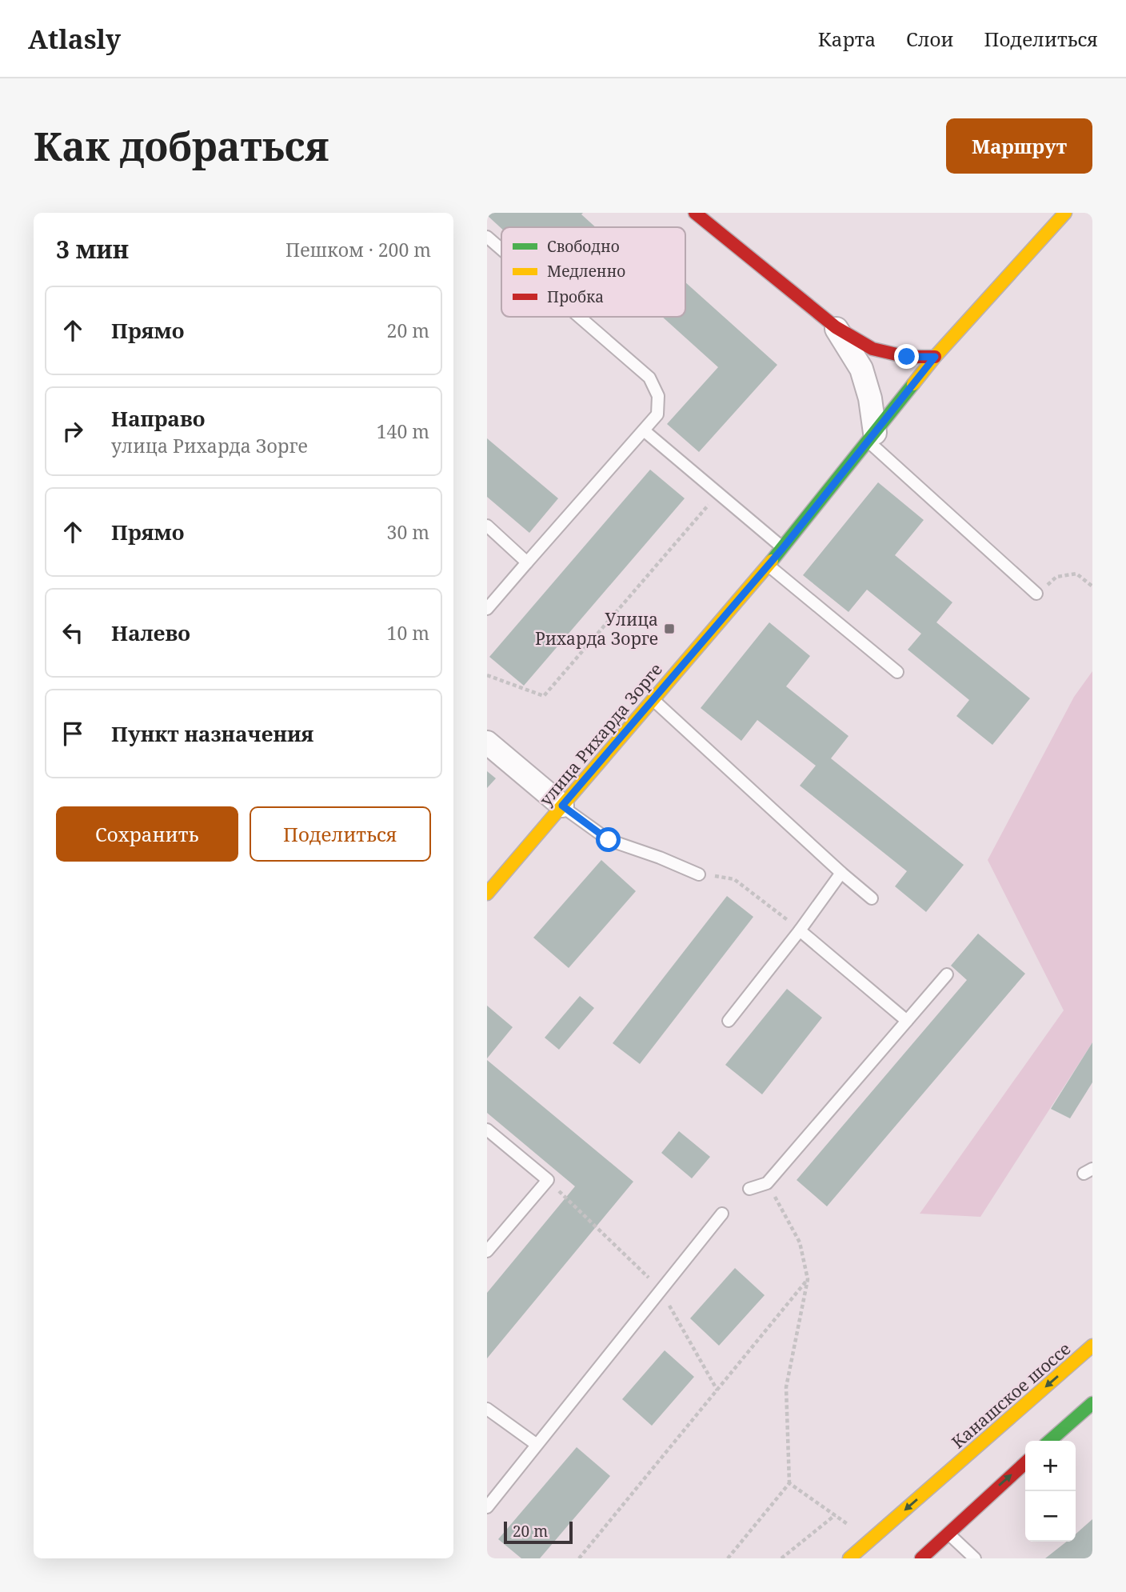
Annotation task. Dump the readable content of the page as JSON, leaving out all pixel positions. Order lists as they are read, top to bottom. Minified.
{"streets":{"street":["улица Рихарда Зорге","Канашское шоссе"]},"places":{"transit":["Улица Рихарда Зорге"]},"legend":["Свободно","Медленно","Пробка"],"scale_bar":"20 m","page":{"header":"Atlasly","nav":["Карта","Слои","Поделиться"],"buttons":["Маршрут",["Сохранить","Поделиться"]],"title":"Как добраться","heading":["3 мин","Пешком · 200 m"],"list":[["Прямо","20 m"],["Направо","улица Рихарда Зорге","140 m"],["Прямо","30 m"],["Налево","10 m"],"Пункт назначения"],"map_buttons":["+","−"],"scale":"20 m"}}
